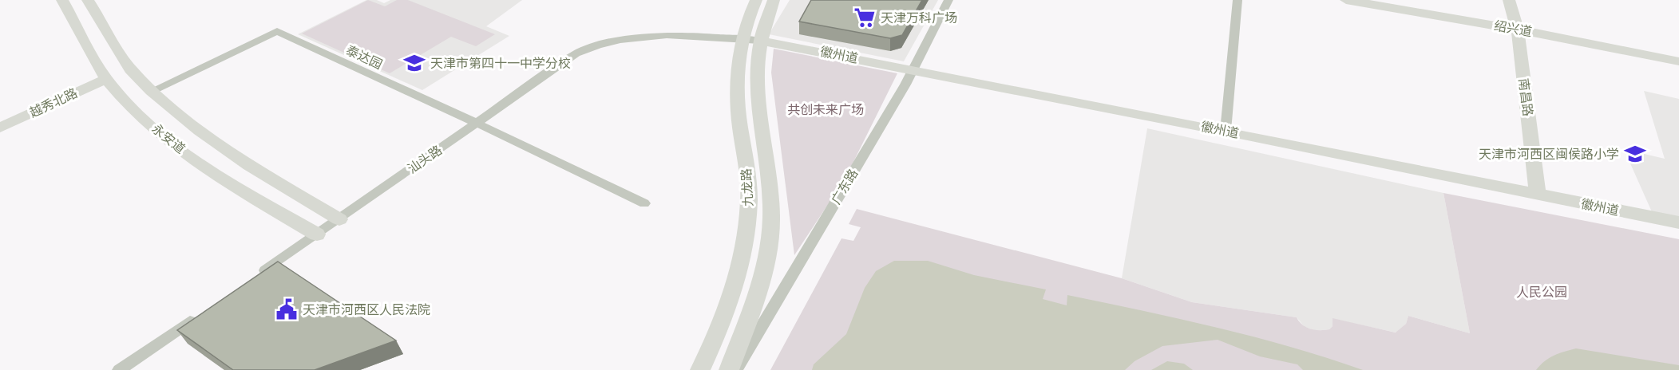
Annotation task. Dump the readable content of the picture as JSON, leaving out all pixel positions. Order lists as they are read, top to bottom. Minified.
{"streets":{"main road":["绍兴道","徽州道","南昌路","越秀北路","永安道","九龙路"],"street":["泰达园","汕头路","广东路"]},"crossings":[["绍兴道","南昌路"],["徽州道","南昌路"],["徽州道","汕头路"],["徽州道","广东路"],["徽州道","九龙路"],["泰达园","永安道"],["泰达园","汕头路"],["越秀北路","永安道"],["永安道","汕头路"],["汕头路","九龙路"]],"parks":["共创未来广场","人民公园"],"places":{"supermarket":["天津万科广场"],"school or university":["天津市第四十一中学分校","天津市河西区闽侯路小学"],"public building":["天津市河西区人民法院"]}}
